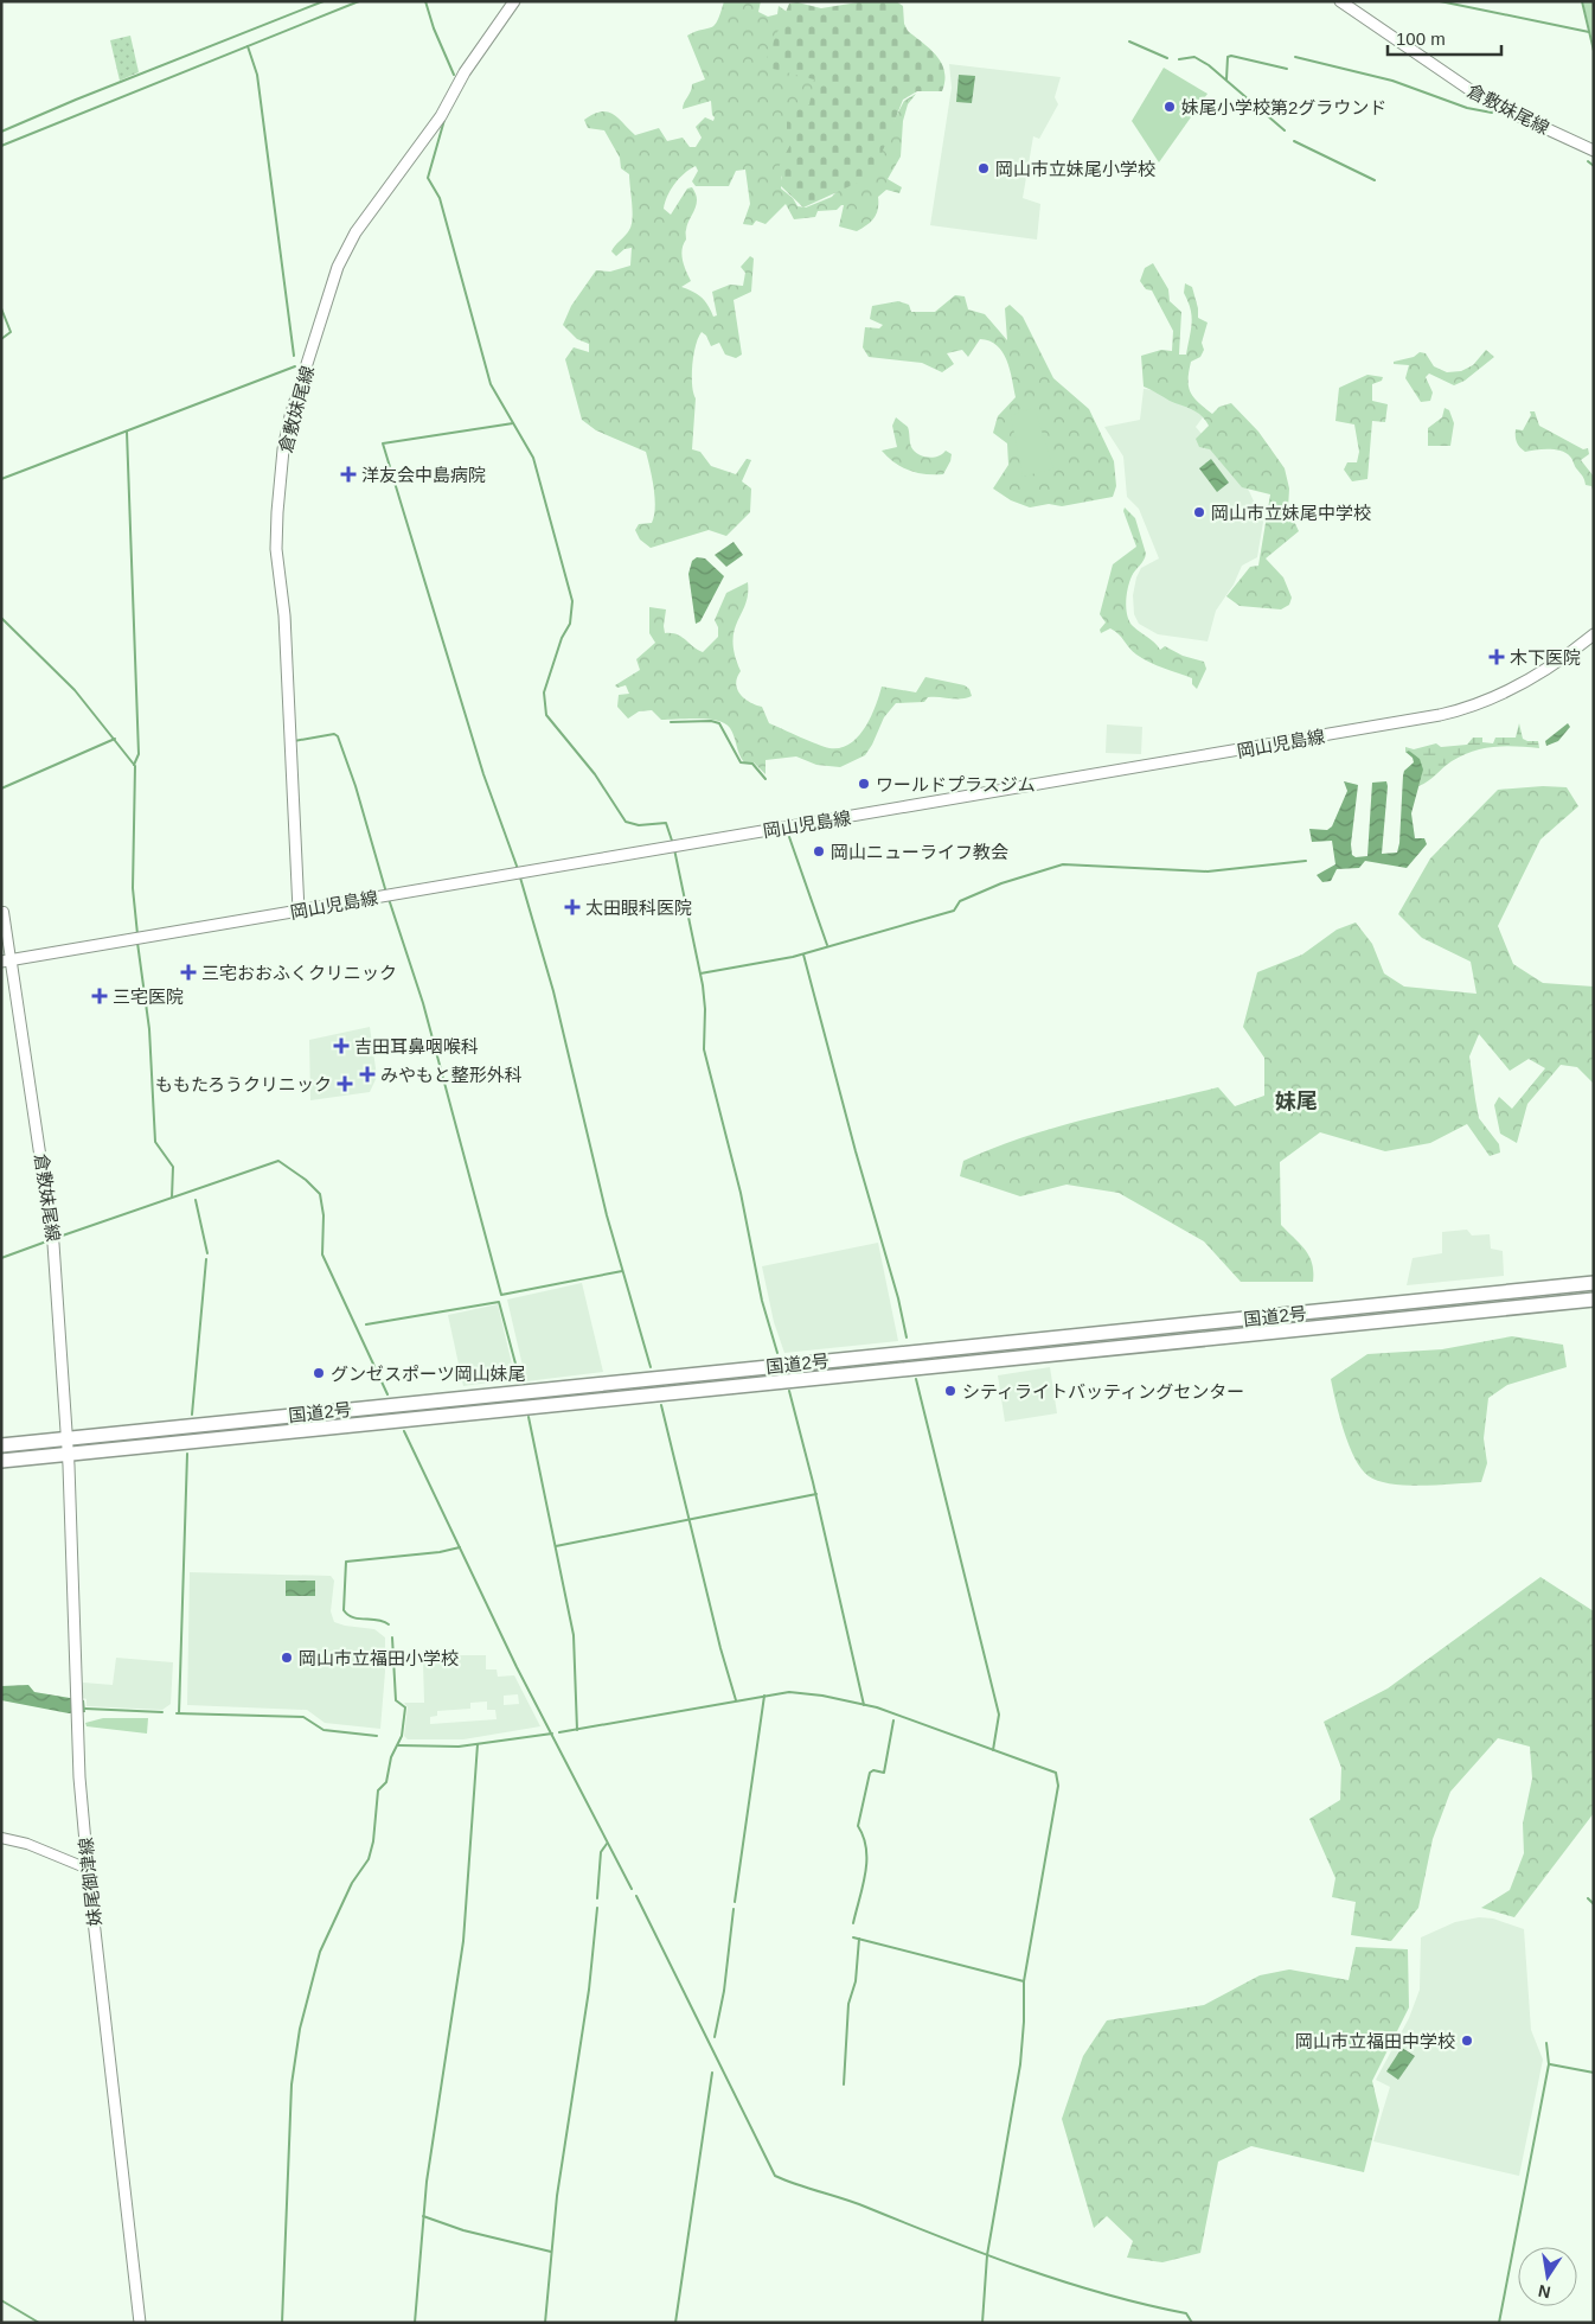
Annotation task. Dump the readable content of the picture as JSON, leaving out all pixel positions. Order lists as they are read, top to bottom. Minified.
{"streets":{"highway":["国道2号"],"main road":["倉敷妹尾線","岡山児島線","妹尾御津線"]},"crossings":[["倉敷妹尾線","岡山児島線"],["倉敷妹尾線","国道2号"],["倉敷妹尾線","妹尾御津線"],["国道2号","妹尾御津線"]],"districts":["妹尾"],"places":{"other":["妹尾小学校第2グラウンド","岡山市立妹尾小学校","岡山市立妹尾中学校","ワールドプラスジム","岡山ニューライフ教会","グンゼスポーツ岡山妹尾","シティライトバッティングセンター","岡山市立福田小学校","岡山市立福田中学校"],"health":["洋友会中島病院","木下医院","太田眼科医院","三宅おおふくクリニック","三宅医院","吉田耳鼻咽喉科","みやもと整形外科","ももたろうクリニック"]},"scale_bar":"100 m","north":"bottom"}
